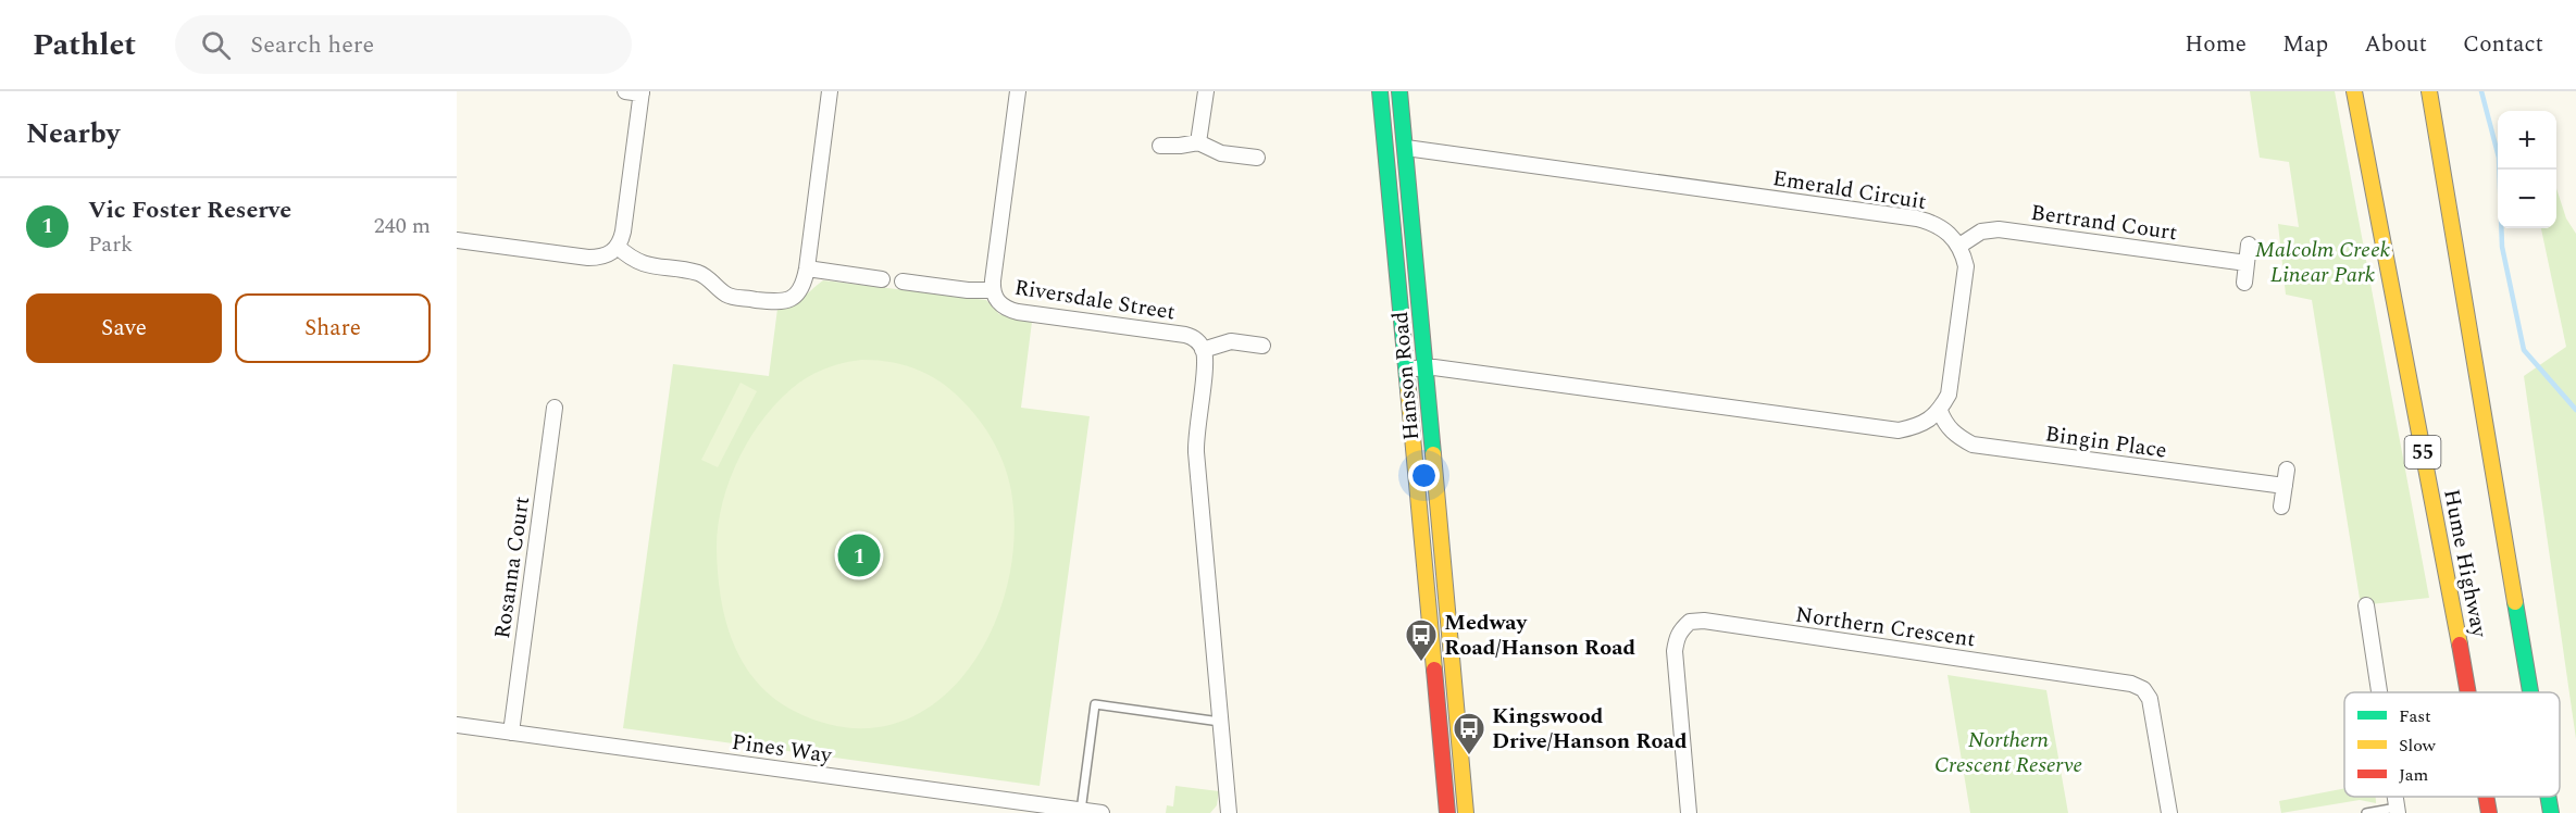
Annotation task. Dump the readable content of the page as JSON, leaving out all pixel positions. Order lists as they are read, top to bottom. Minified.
{"streets":{"main road":["Hanson Road","55","Hume Highway"],"street":["Emerald Circuit","Bertrand Court","Riversdale Street","Bingin Place","Rosanna Court","Northern Crescent","Pines Way"]},"crossings":[["Emerald Circuit","Bertrand Court"],["Emerald Circuit","Hanson Road"],["Rosanna Court","Pines Way"]],"parks":["Malcolm Creek Linear Park","Northern Crescent Reserve"],"places":{"bus stop":["Medway Road/Hanson Road","Kingswood Drive/Hanson Road"]},"legend":["Fast","Slow","Jam"],"page":{"header":"Pathlet","search":"Search here","nav":["Home","Map","About","Contact"],"heading":"Nearby","map_buttons":["+","−"],"list":[{"mark":"1","name":"Vic Foster Reserve","note":"Park","value":"240 m"}],"buttons":["Save","Share"],"pins":"1"}}
